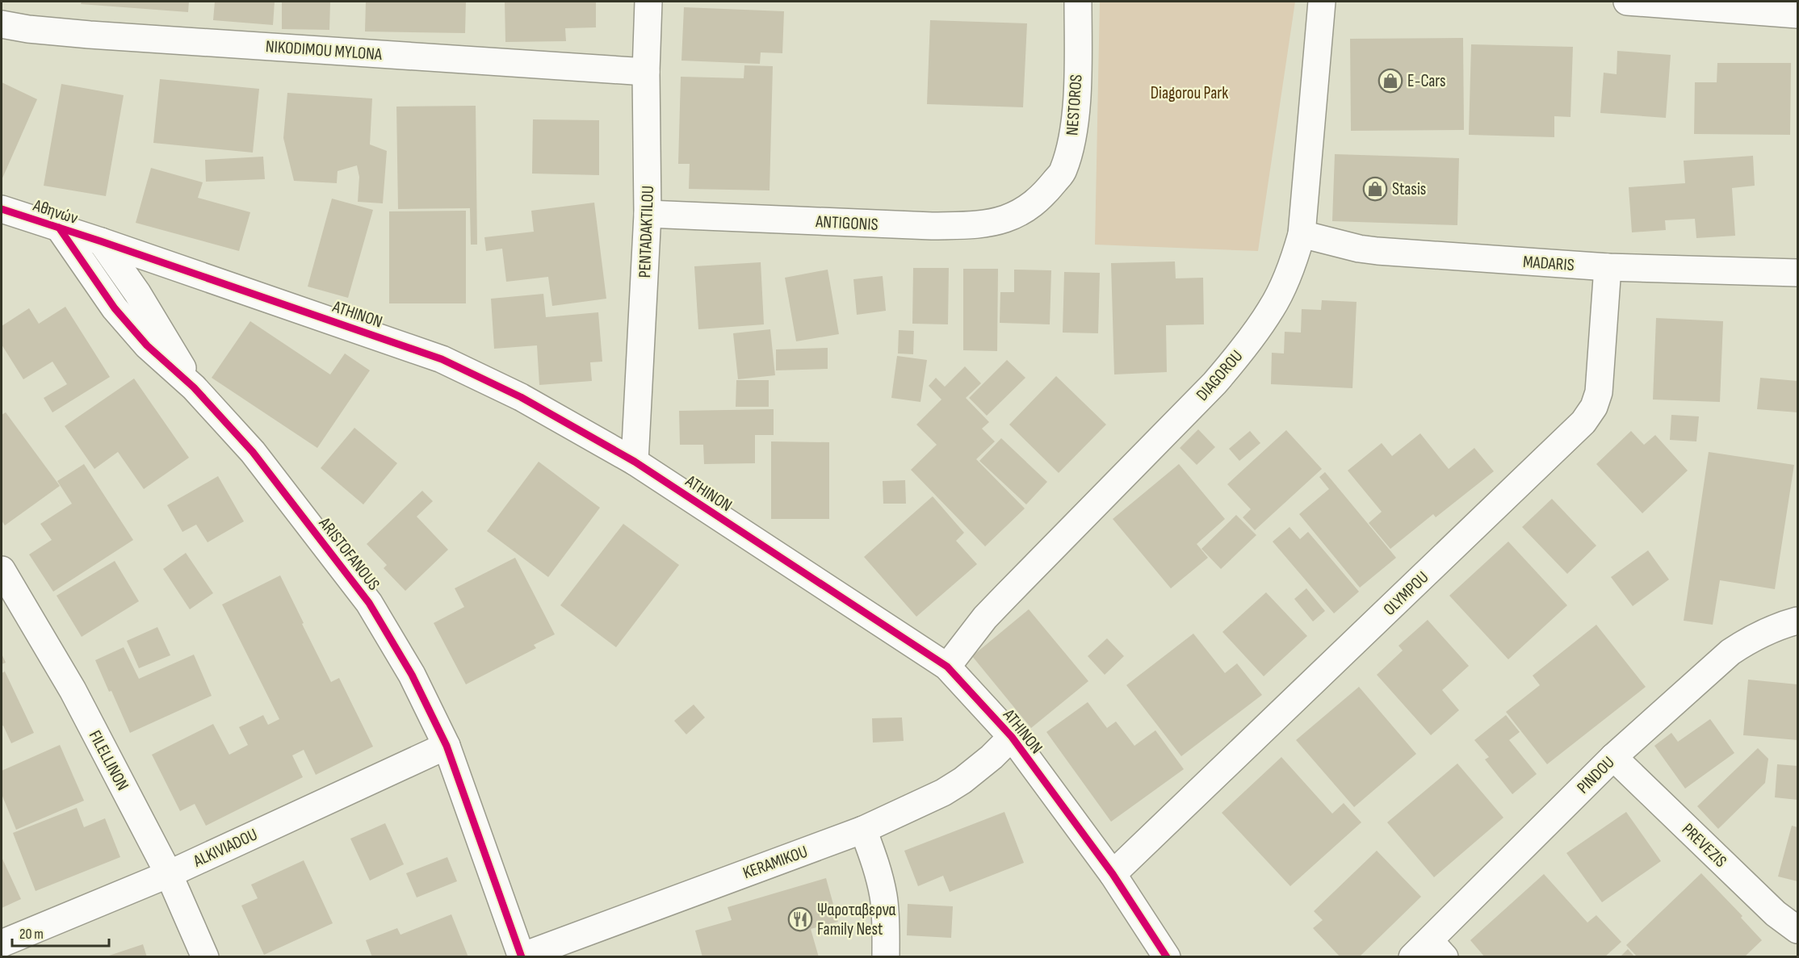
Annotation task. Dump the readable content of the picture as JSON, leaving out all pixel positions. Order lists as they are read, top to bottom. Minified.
{"streets":{"street":["NIKODIMOU MYLONA","NESTOROS","Αθηνών","ANTIGONIS","PENTADAKTILOU","MADARIS","ATHINON","DIAGOROU","ARISTOFANOUS","OLYMPOU","FILELLINON","PINDOU","PREVEZIS","ALKIVIADOU","KERAMIKOU"]},"crossings":[["NIKODIMOU MYLONA","PENTADAKTILOU"],["NESTOROS","ANTIGONIS"],["Αθηνών","ATHINON"],["Αθηνών","ARISTOFANOUS"],["ANTIGONIS","PENTADAKTILOU"],["PENTADAKTILOU","ATHINON"],["MADARIS","DIAGOROU"],["MADARIS","OLYMPOU"],["ATHINON","DIAGOROU"],["ATHINON","ARISTOFANOUS"],["ATHINON","OLYMPOU"],["ATHINON","KERAMIKOU"],["ARISTOFANOUS","ALKIVIADOU"],["ARISTOFANOUS","KERAMIKOU"],["FILELLINON","ALKIVIADOU"],["PINDOU","PREVEZIS"]],"parks":["Diagorou Park"],"places":{"shop":["E-Cars","Stasis"],"restaurant":["Ψαροταβερνα Family Nest"]},"scale_bar":"20 m"}
